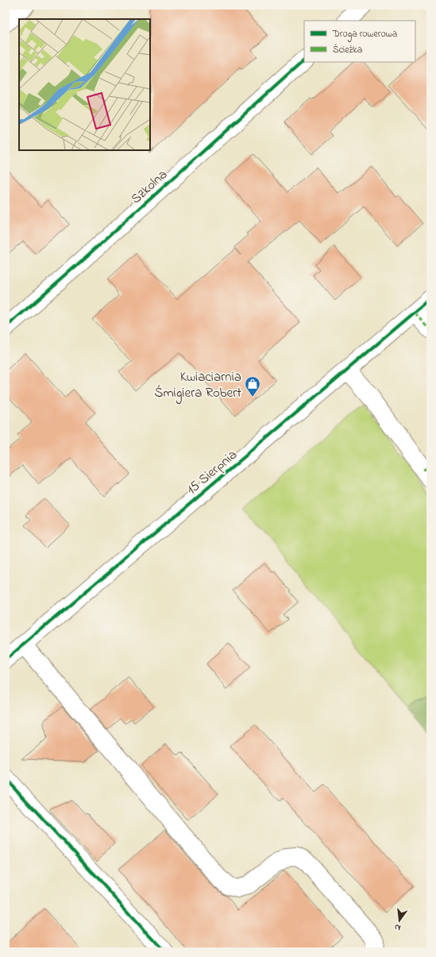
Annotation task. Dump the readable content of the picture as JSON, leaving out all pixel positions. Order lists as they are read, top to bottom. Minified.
{"streets":{"street":["Szkolna","15 Sierpnia"]},"places":{"shop":["Kwiaciarnia Śmigiera Robert"]},"legend":["Droga rowerowa","Ścieżka"],"north":"bottom"}
